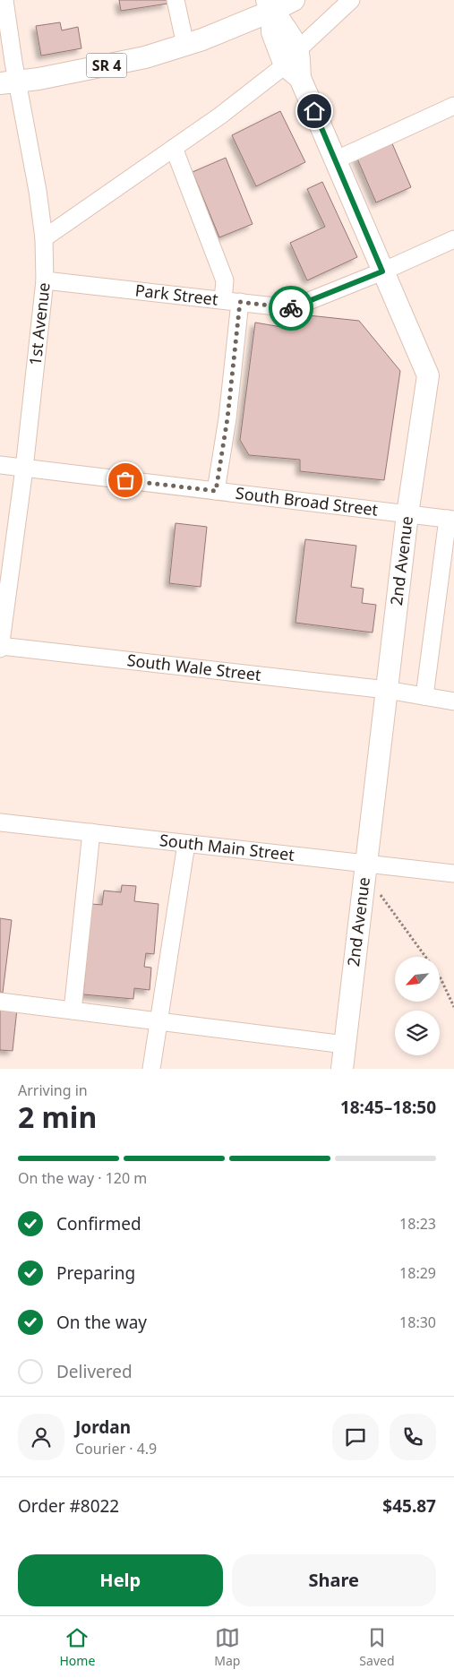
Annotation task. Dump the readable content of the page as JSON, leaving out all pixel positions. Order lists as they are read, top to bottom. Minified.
{"streets":{"main road":["SR 4","2nd Avenue"],"street":["Park Street","1st Avenue","South Broad Street","South Wale Street","South Main Street"]},"crossings":[["SR 4","1st Avenue"],["SR 4","2nd Avenue"],["Park Street","1st Avenue"],["Park Street","2nd Avenue"],["1st Avenue","South Broad Street"],["1st Avenue","South Wale Street"],["South Broad Street","2nd Avenue"],["2nd Avenue","South Wale Street"],["2nd Avenue","South Main Street"]],"north":"bottom left","page":{"heading":["2 min","Arriving in","18:45–18:50"],"panel":["Jordan","Courier · 4.9","Order #8022","$45.87"],"bar":"On the way · 120 m","list":[["Confirmed","18:23"],["Preparing","18:29"],["On the way","18:30"],"Delivered"],"buttons":["Help","Share"],"tabs":["Home","Map","Saved"]}}
